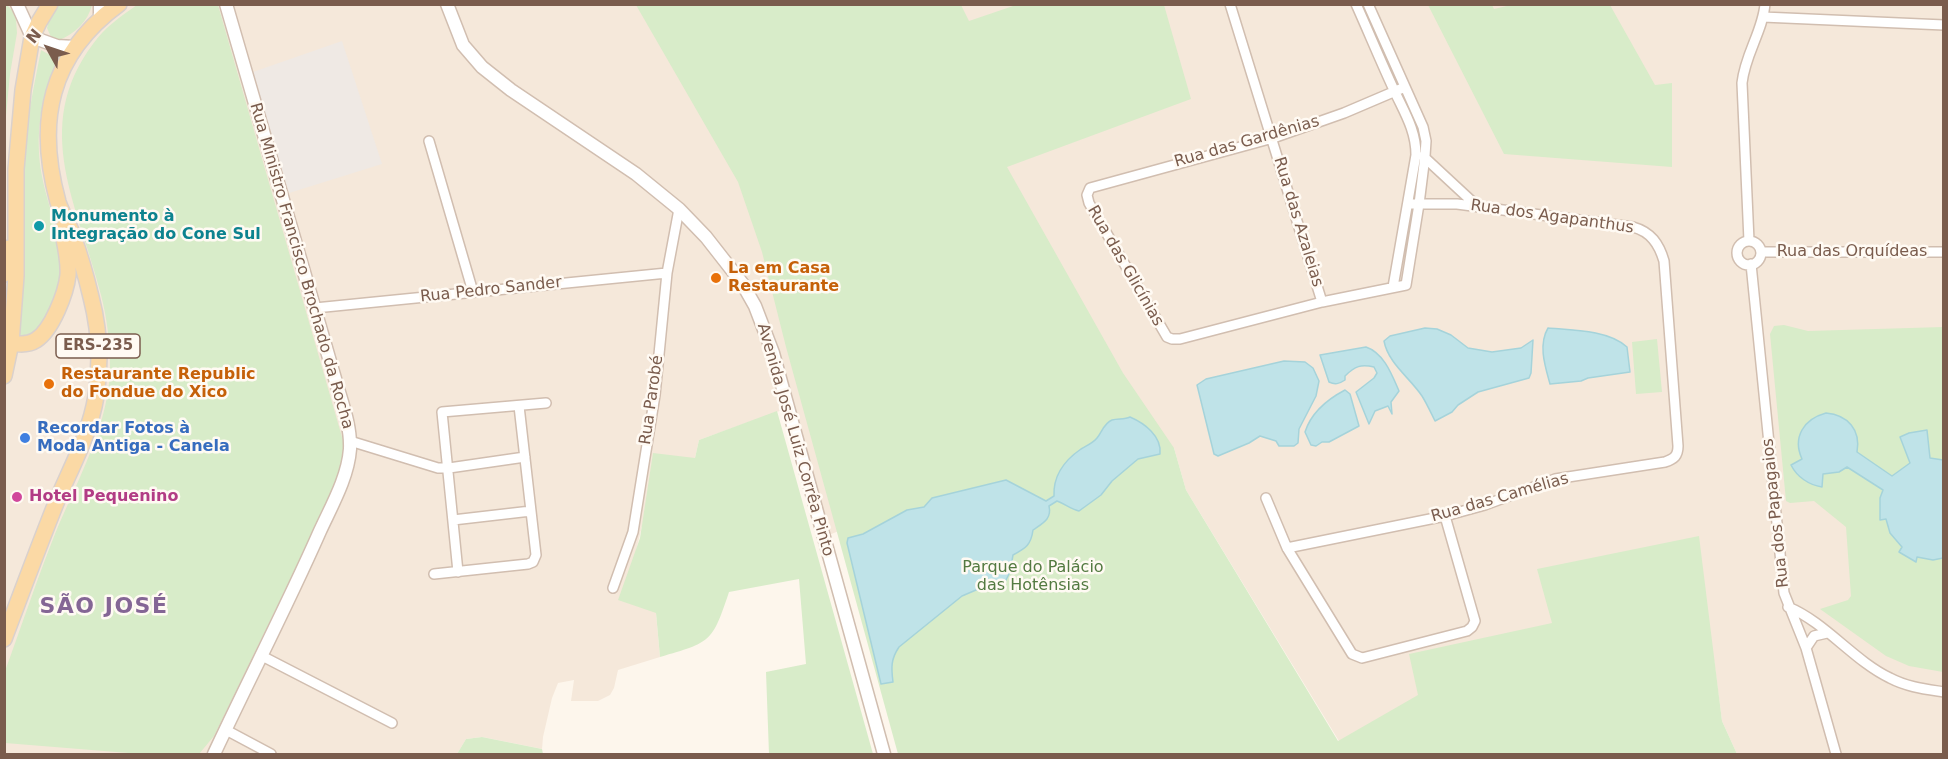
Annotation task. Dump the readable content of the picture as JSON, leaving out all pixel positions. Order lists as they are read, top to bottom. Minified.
{"streets":{"main road":["ERS-235"],"street":["Rua das Gardênias","Rua dos Agapanthus","Rua das Azaleias","Rua das Orquídeas","Rua Ministro Francisco Brochado da Rocha","Rua das Glicínias","Rua Pedro Sander","Rua Parobé","Avenida José Luiz Corrêa Pinto","Rua das Camélias","Rua dos Papagaios"]},"crossings":[["Rua das Gardênias","Rua das Azaleias"],["Rua das Gardênias","Rua das Glicínias"],["Rua dos Agapanthus","Rua das Camélias"],["Rua das Azaleias","Rua das Glicínias"],["Rua das Orquídeas","Rua dos Papagaios"],["Rua Ministro Francisco Brochado da Rocha","Rua Pedro Sander"],["Rua Pedro Sander","Rua Parobé"],["Rua Parobé","Avenida José Luiz Corrêa Pinto"]],"districts":["SÃO JOSÉ"],"parks":["Parque do Palácio das Hotênsias"],"places":["Monumento à Integração do Cone Sul","La em Casa Restaurante","Restaurante Republic do Fondue do Xico","Recordar Fotos à Moda Antiga - Canela","Hotel Pequenino"],"north":"top left"}
